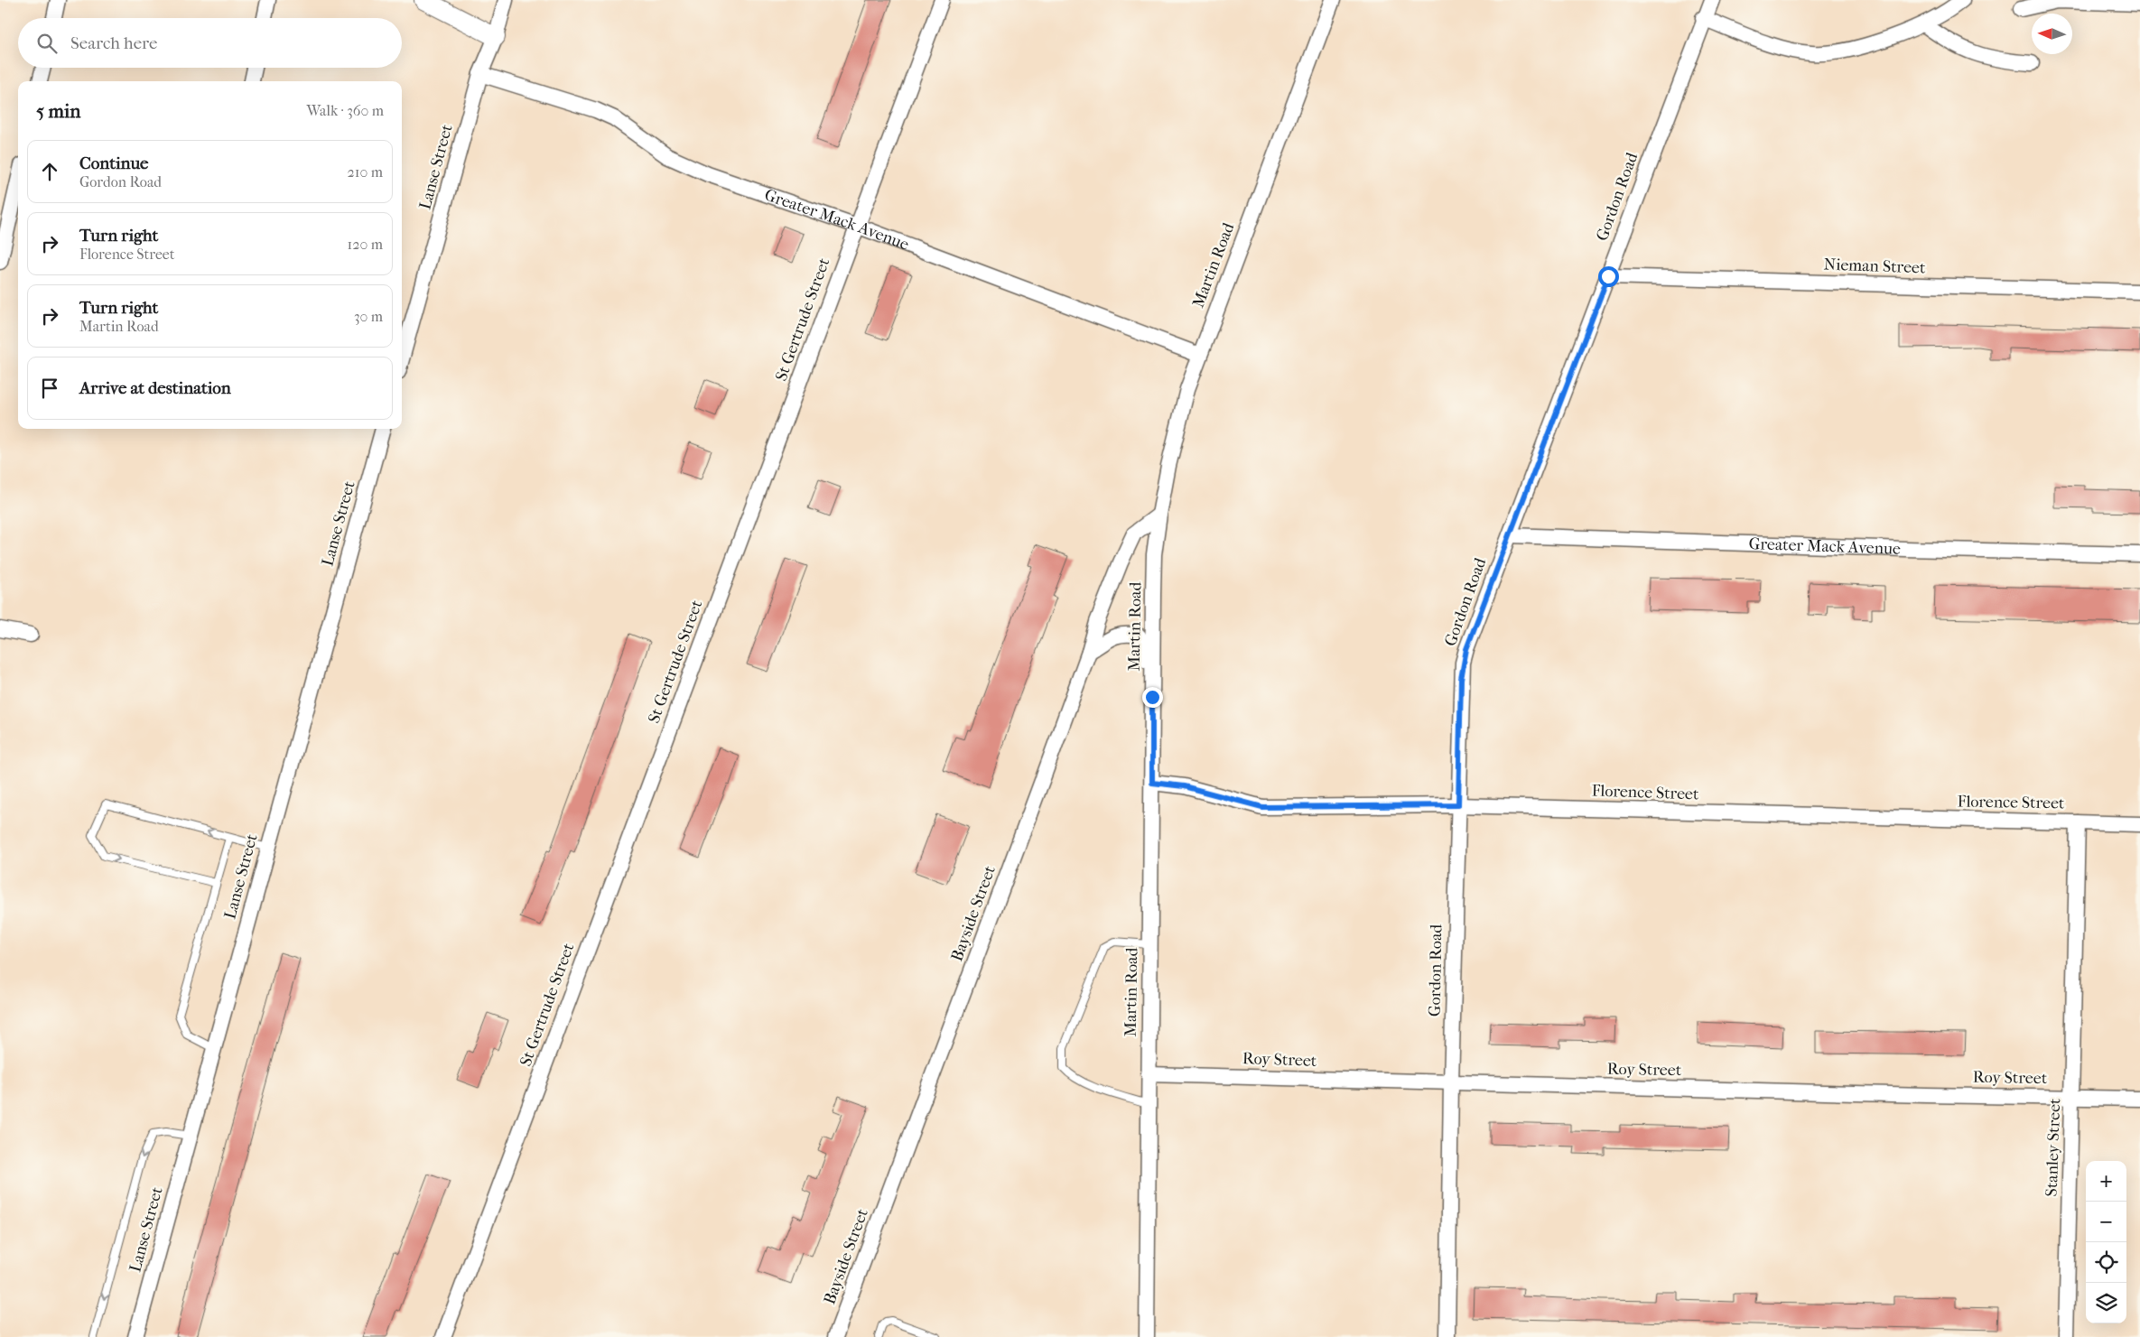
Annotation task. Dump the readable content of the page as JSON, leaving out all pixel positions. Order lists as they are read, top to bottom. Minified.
{"streets":{"street":["Lanse Street","Gordon Road","Greater Mack Avenue","Martin Road","Nieman Street","St Gertrude Street","Florence Street","Bayside Street","Roy Street","Stanley Street"]},"crossings":[["Lanse Street","Greater Mack Avenue"],["Gordon Road","Greater Mack Avenue"],["Gordon Road","Nieman Street"],["Gordon Road","Florence Street"],["Gordon Road","Roy Street"],["Greater Mack Avenue","Martin Road"],["Greater Mack Avenue","St Gertrude Street"],["Martin Road","Florence Street"],["Martin Road","Bayside Street"],["Martin Road","Roy Street"],["Florence Street","Stanley Street"],["Roy Street","Stanley Street"]],"north":"left","page":{"search":"Search here","heading":["5 min","Walk · 360 m"],"list":[["Continue","Gordon Road","210 m"],["Turn right","Florence Street","120 m"],["Turn right","Martin Road","30 m"],"Arrive at destination"],"map_buttons":["+","−"]}}
